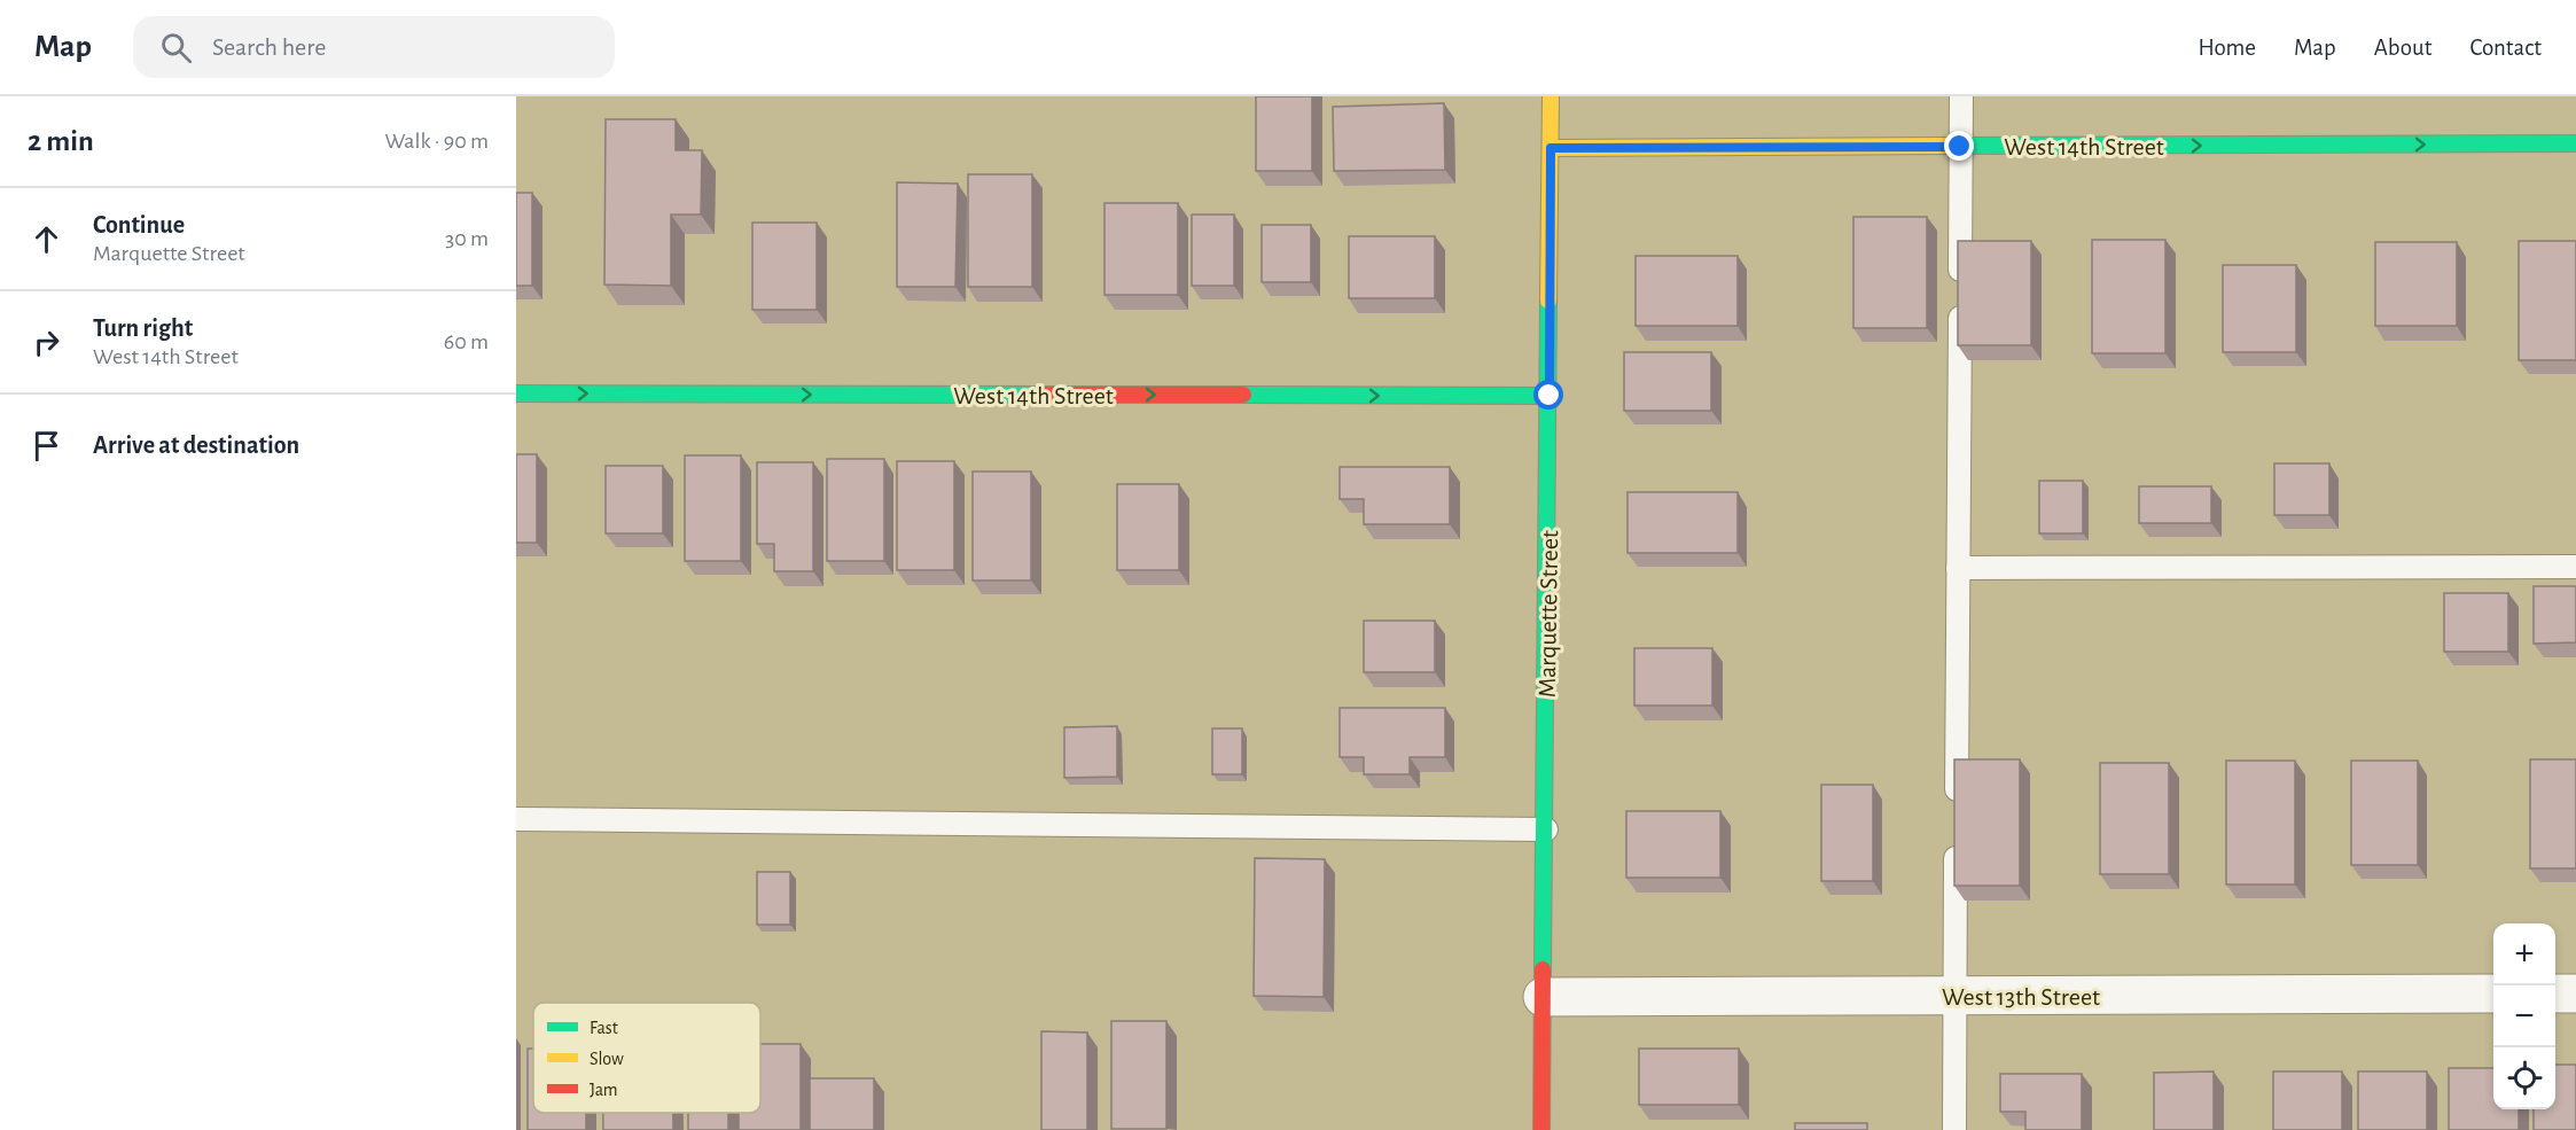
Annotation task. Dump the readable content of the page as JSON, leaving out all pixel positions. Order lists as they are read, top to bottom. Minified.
{"streets":{"street":["West 14th Street","Marquette Street","West 13th Street"]},"crossings":[["West 14th Street","Marquette Street"],["Marquette Street","West 13th Street"]],"one_way":["West 14th Street"],"legend":["Fast","Slow","Jam"],"page":{"header":"Map","search":"Search here","nav":["Home","Map","About","Contact"],"heading":["2 min","Walk · 90 m"],"list":[["Continue","Marquette Street","30 m"],["Turn right","West 14th Street","60 m"],"Arrive at destination"],"map_buttons":["+","−"]}}
